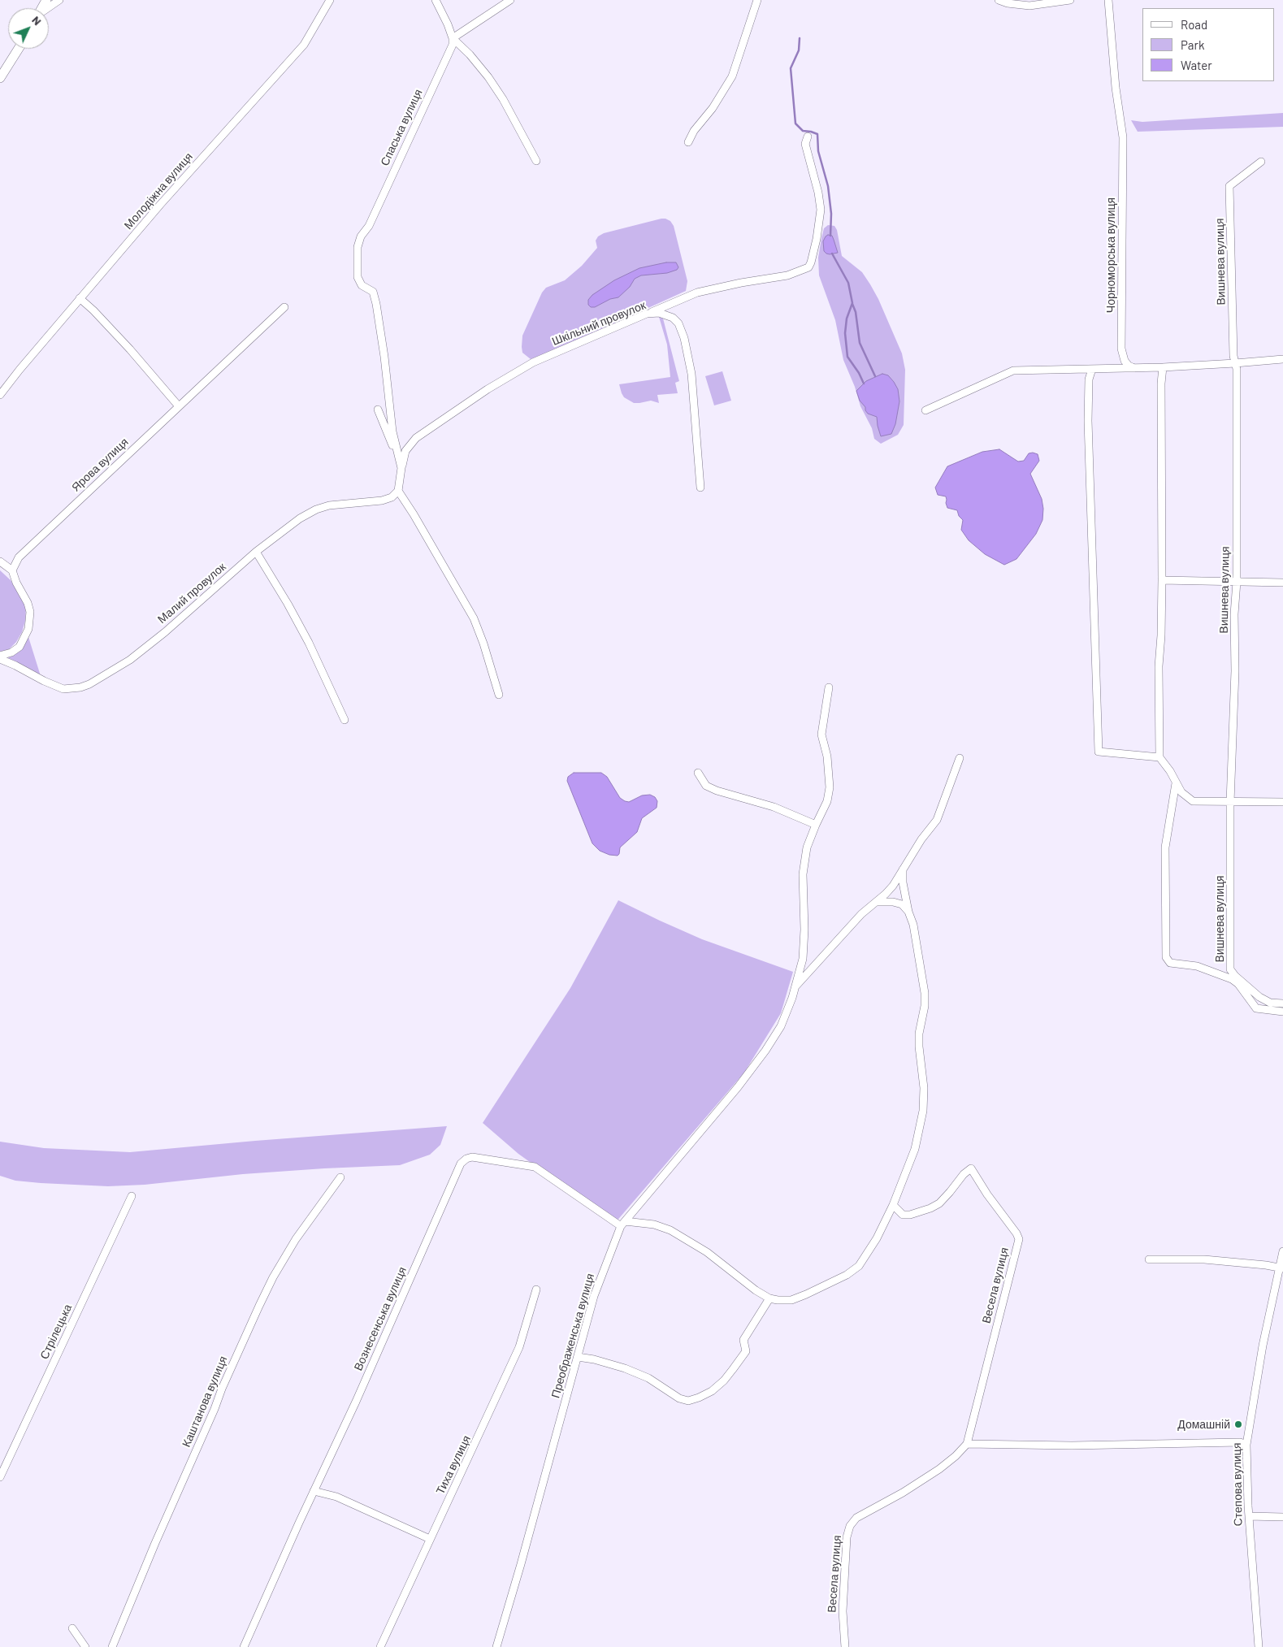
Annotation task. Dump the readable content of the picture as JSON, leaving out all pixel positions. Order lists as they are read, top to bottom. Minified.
{"streets":{"street":["Спаська вулиця","Молодіжна вулиця","Чорноморська вулиця","Вишнева вулиця","Шкільний провулок","Ярова вулиця","Малий провулок","Весела вулиця","Вознесенська вулиця","Стрілецька","Преображенська вулиця","Каштанова вулиця","Тиха вулиця","Степова вулиця"]},"crossings":[["Спаська вулиця","Шкільний провулок"],["Шкільний провулок","Малий провулок"],["Вознесенська вулиця","Преображенська вулиця"]],"places":["Домашній"],"legend":["Road","Park","Water"],"north":"top right"}
